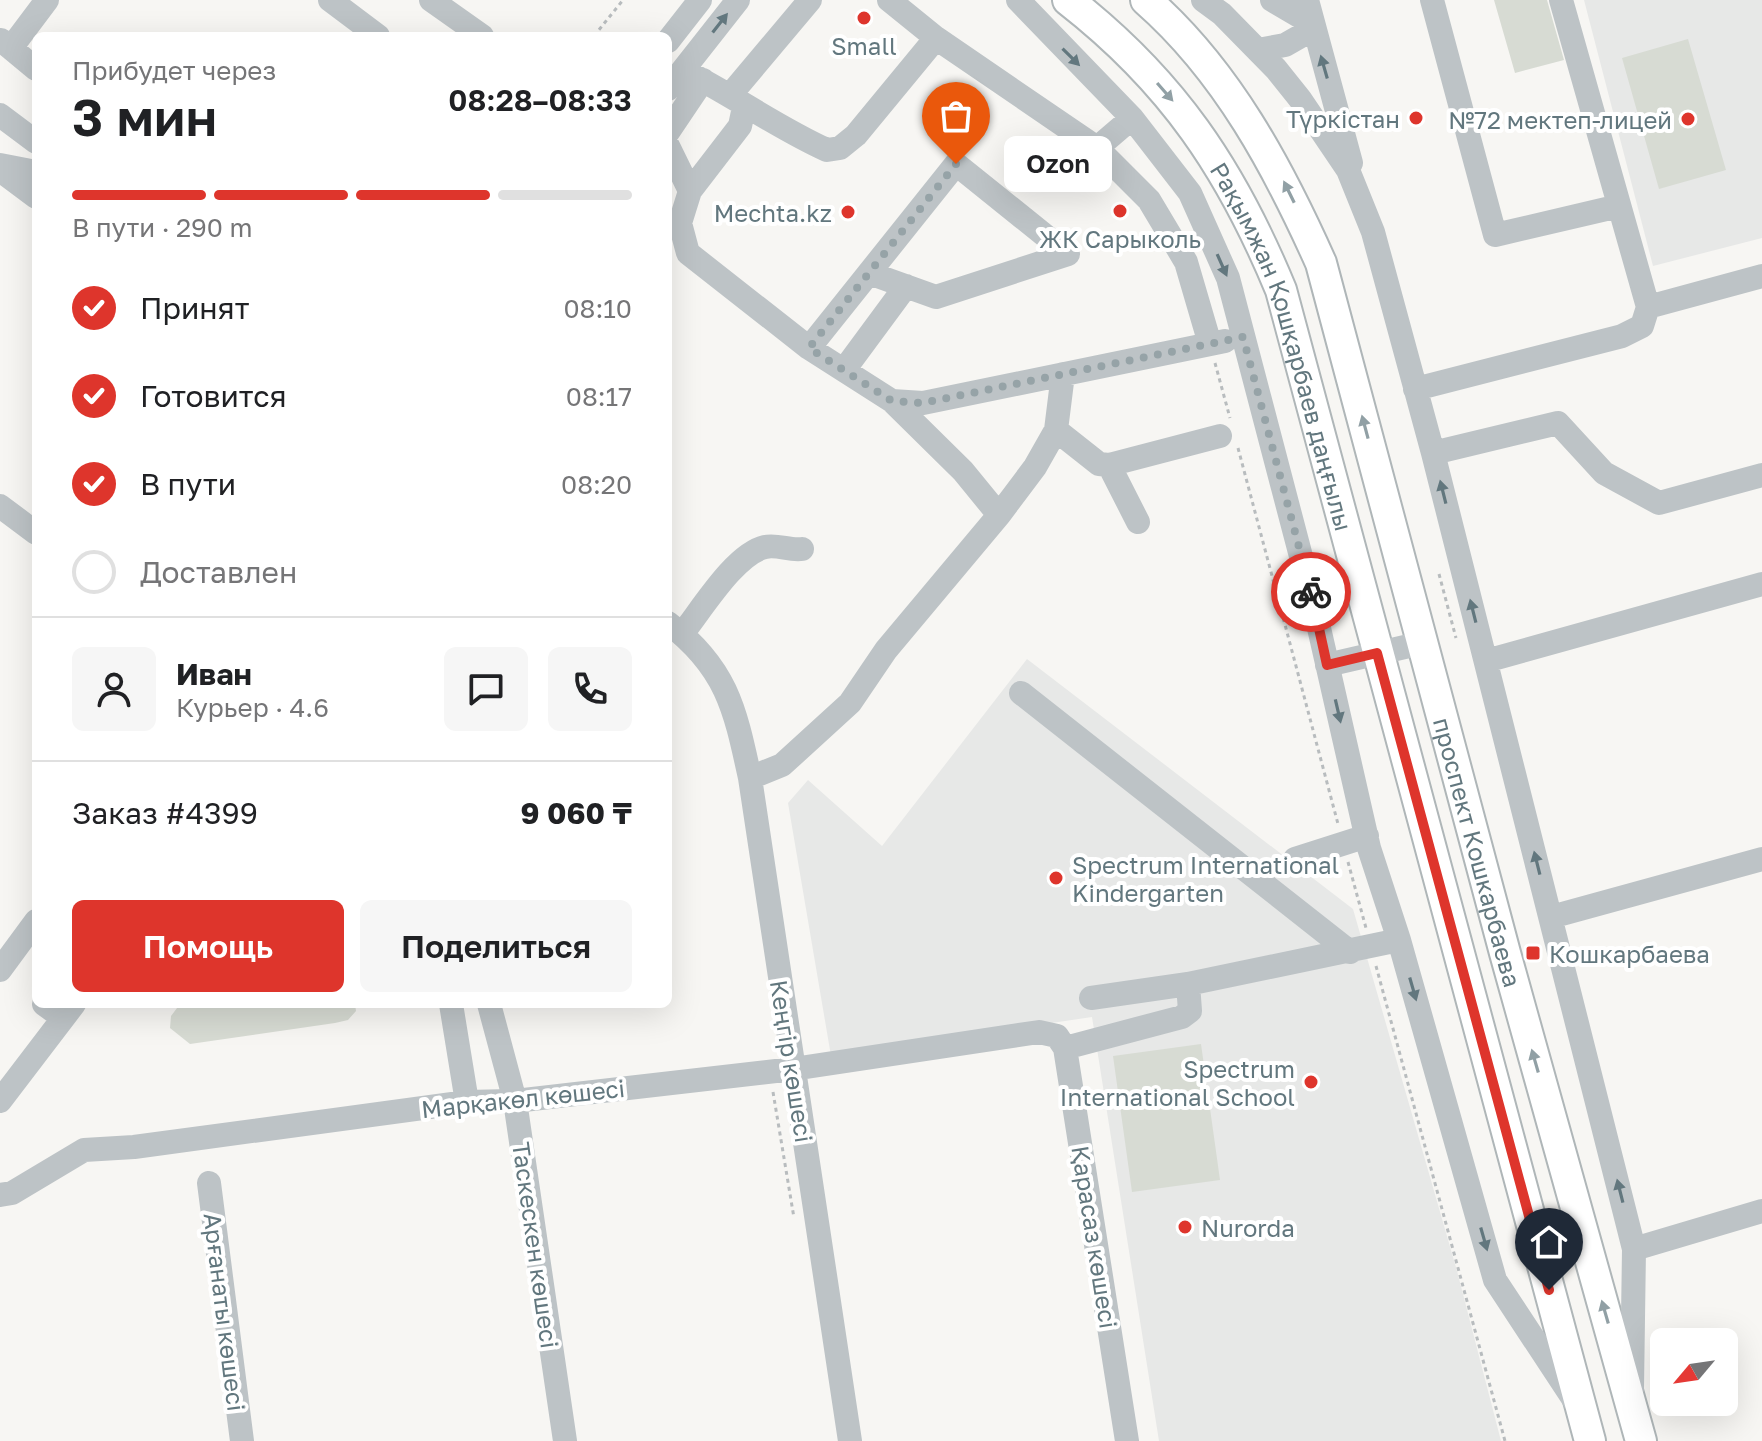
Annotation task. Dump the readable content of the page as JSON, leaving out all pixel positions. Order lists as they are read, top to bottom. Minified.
{"streets":{"main road":["Рақымжан Қошқарбаев даңғылы","проспект Кошкарбаева"],"street":["Кеңгір көшесі","Марқакөл көшесі","Қарасаз көшесі","Таскескен көшесі","Арғанаты көшесі"]},"crossings":[["Кеңгір көшесі","Марқакөл көшесі"],["Марқакөл көшесі","Қарасаз көшесі"],["Марқакөл көшесі","Таскескен көшесі"]],"one_way":["Рақымжан Қошқарбаев даңғылы","проспект Кошкарбаева"],"places":{"other":["Small","Түркістан","№72 мектеп-лицей","Ozon","ЖК Сарыколь","Mechta.kz","Spectrum International Kindergarten","Spectrum International School","Nurorda"],"transit":["Кошкарбаева"]},"north":"bottom left","page":{"heading":["3 мин","Прибудет через","08:28–08:33"],"panel":["Иван","Курьер · 4.6","Заказ #4399","9 060 ₸"],"bubble":"Ozon","bar":"В пути · 290 m","list":[["Принят","08:10"],["Готовится","08:17"],["В пути","08:20"],"Доставлен"],"buttons":["Помощь","Поделиться"]}}
